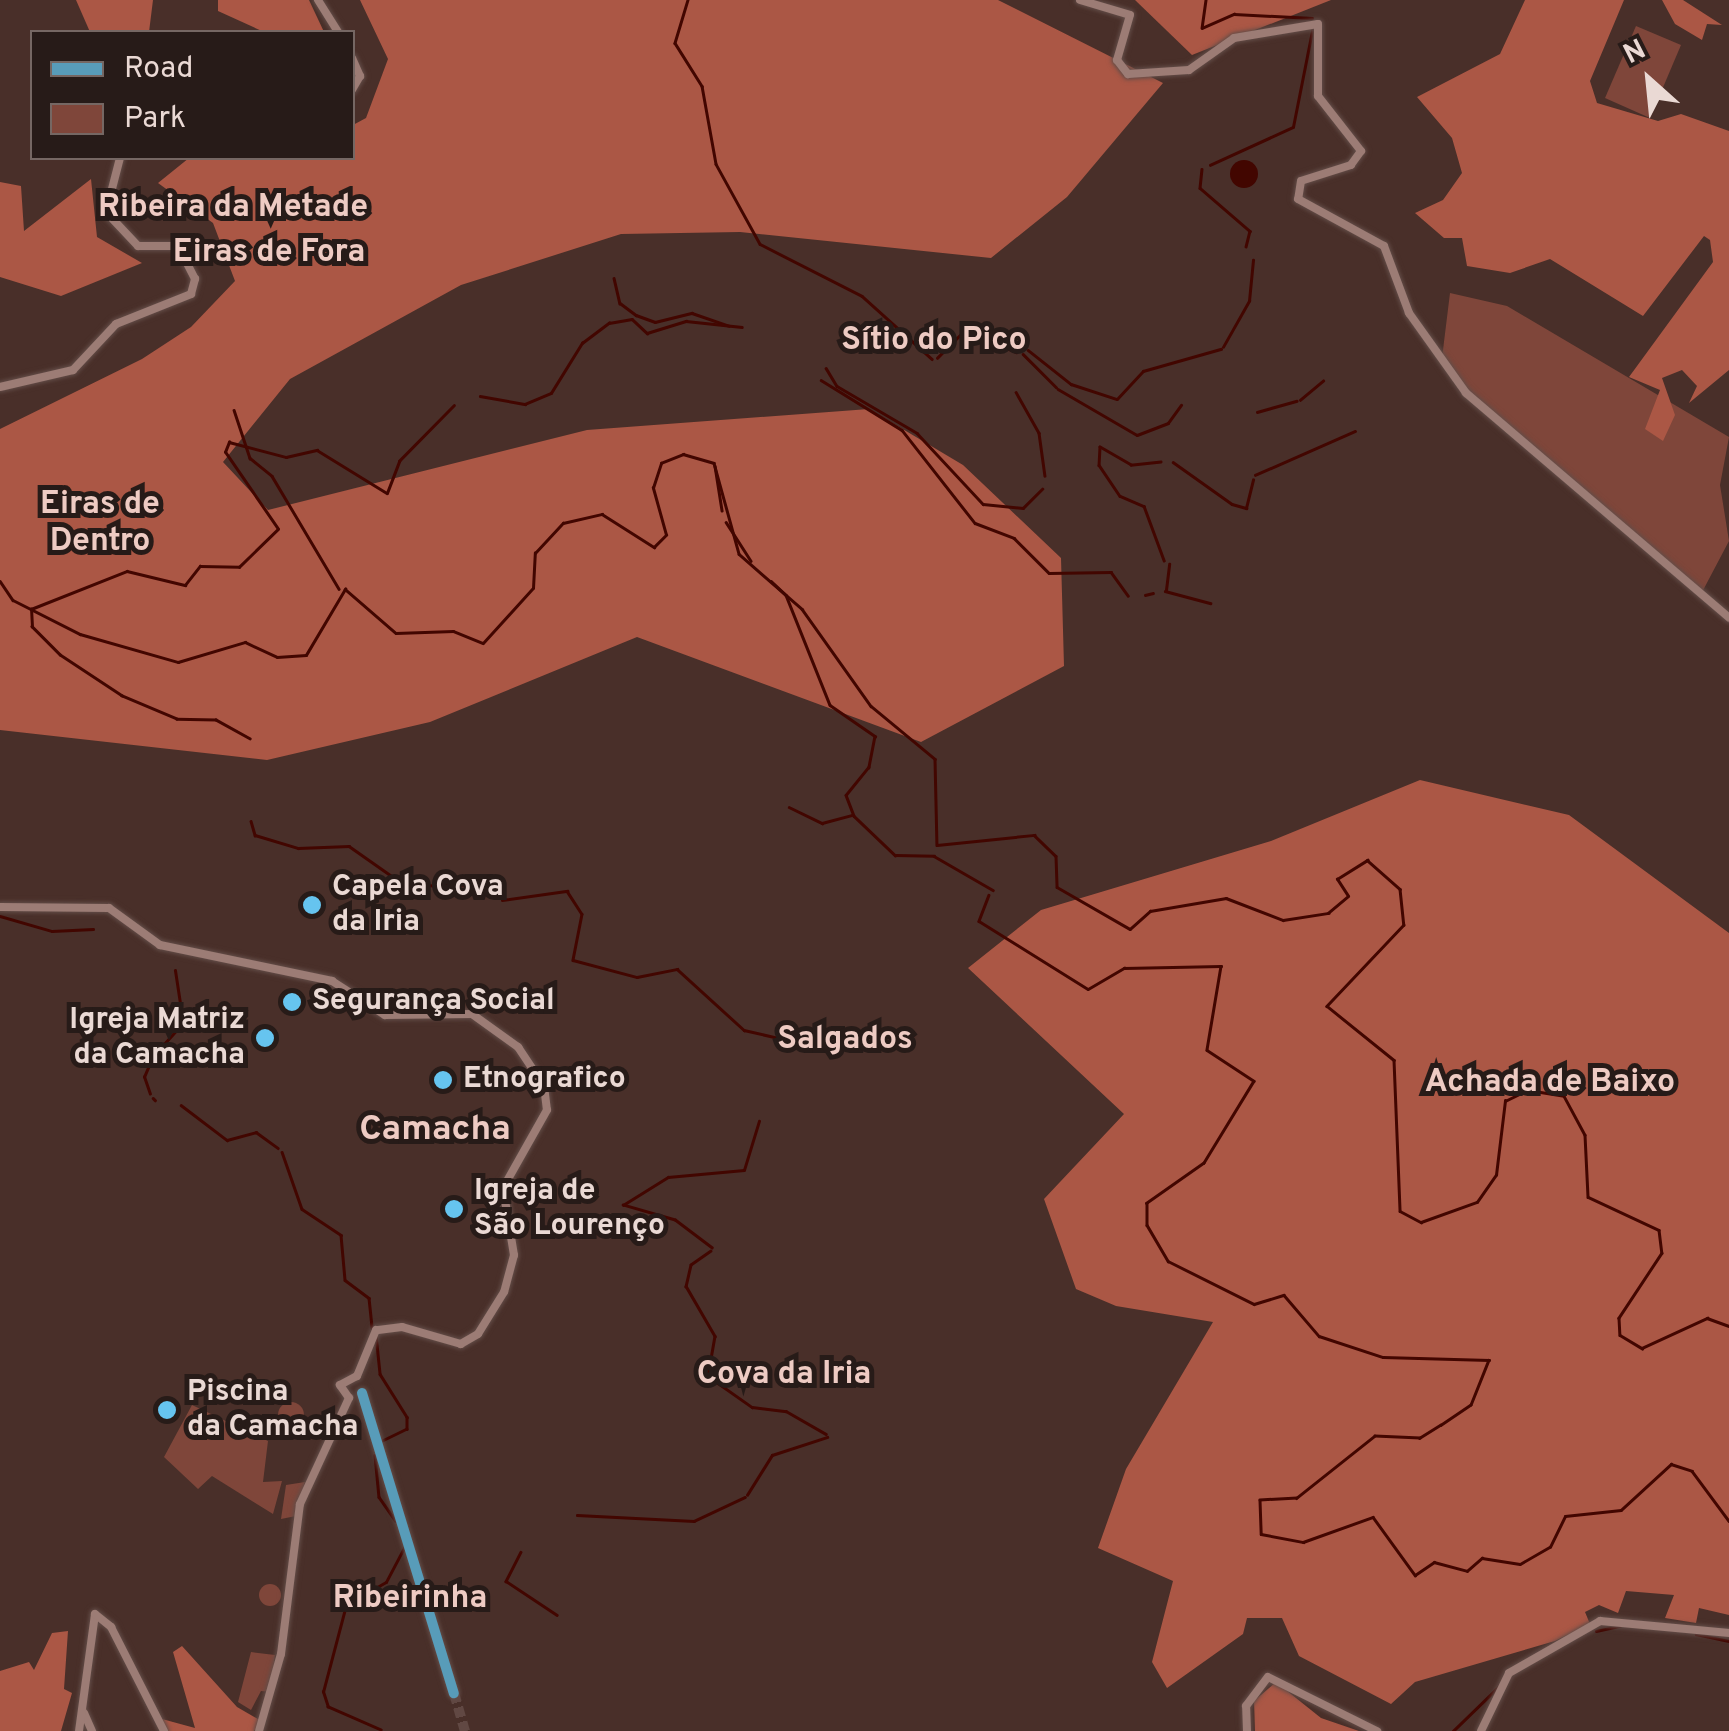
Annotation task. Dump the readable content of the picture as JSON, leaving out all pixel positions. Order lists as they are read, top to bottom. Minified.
{"districts":["Ribeira da Metade","Eiras de Fora","Sítio do Pico","Eiras de Dentro","Salgados","Achada de Baixo","Camacha","Cova da Iria","Ribeirinha"],"places":["Capela Cova da Iria","Segurança Social","Igreja Matriz da Camacha","Etnografico","Igreja de São Lourenço","Piscina da Camacha"],"legend":["Road","Park"],"north":"top left"}
